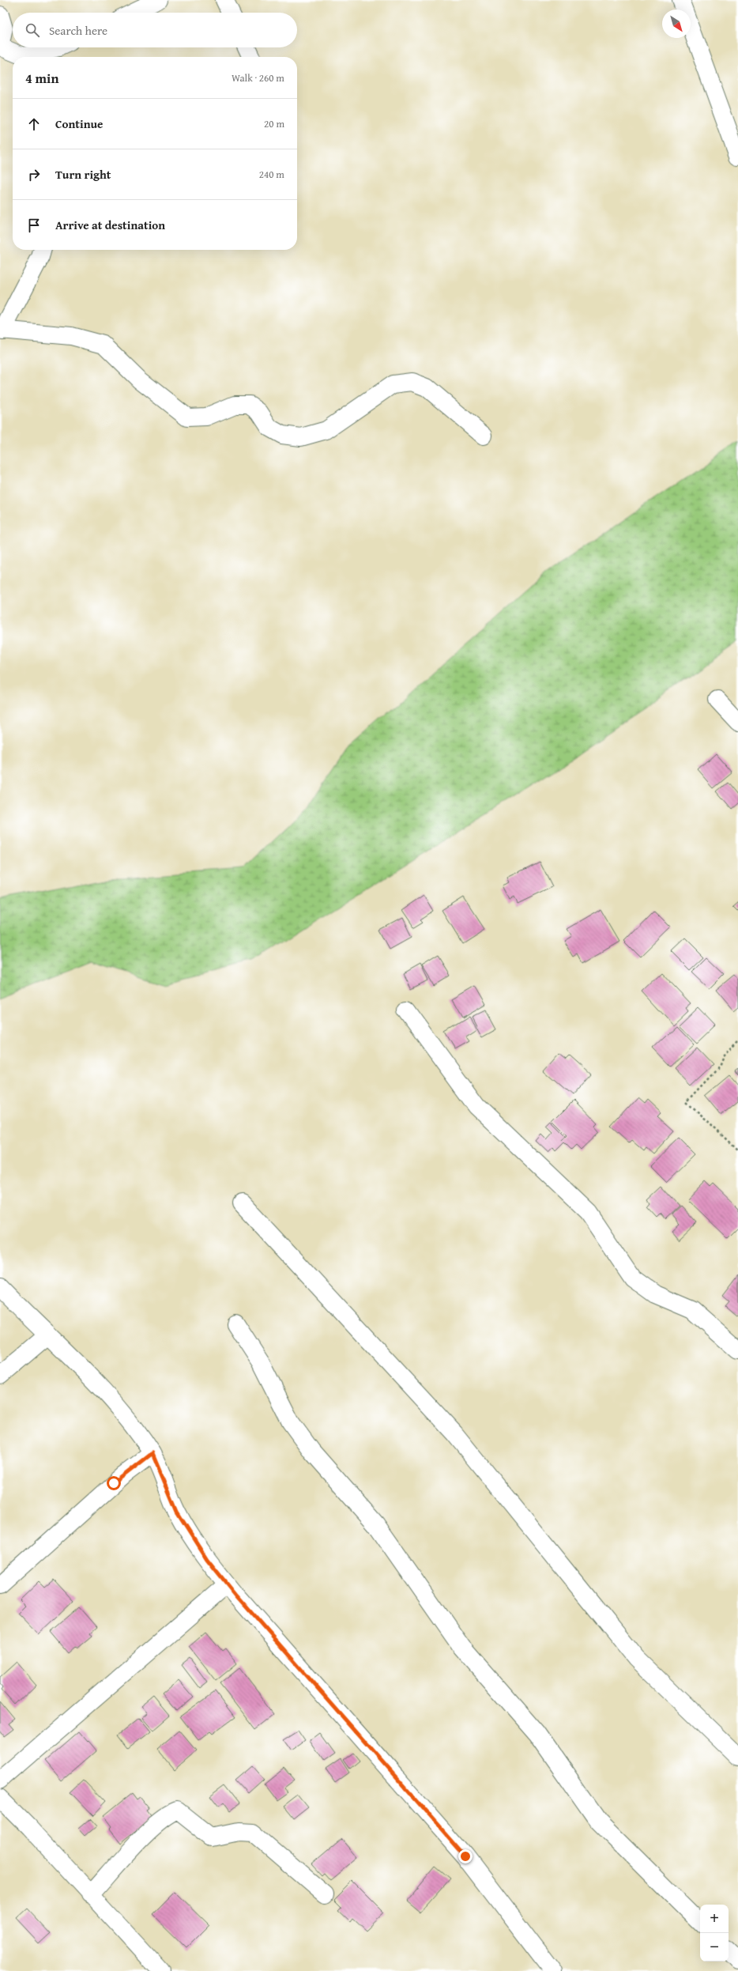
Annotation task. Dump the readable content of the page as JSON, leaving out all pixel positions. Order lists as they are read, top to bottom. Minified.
{"north":"bottom right","page":{"search":"Search here","heading":["4 min","Walk · 260 m"],"list":[["Continue","20 m"],["Turn right","240 m"],"Arrive at destination"],"map_buttons":["+","−"]}}
